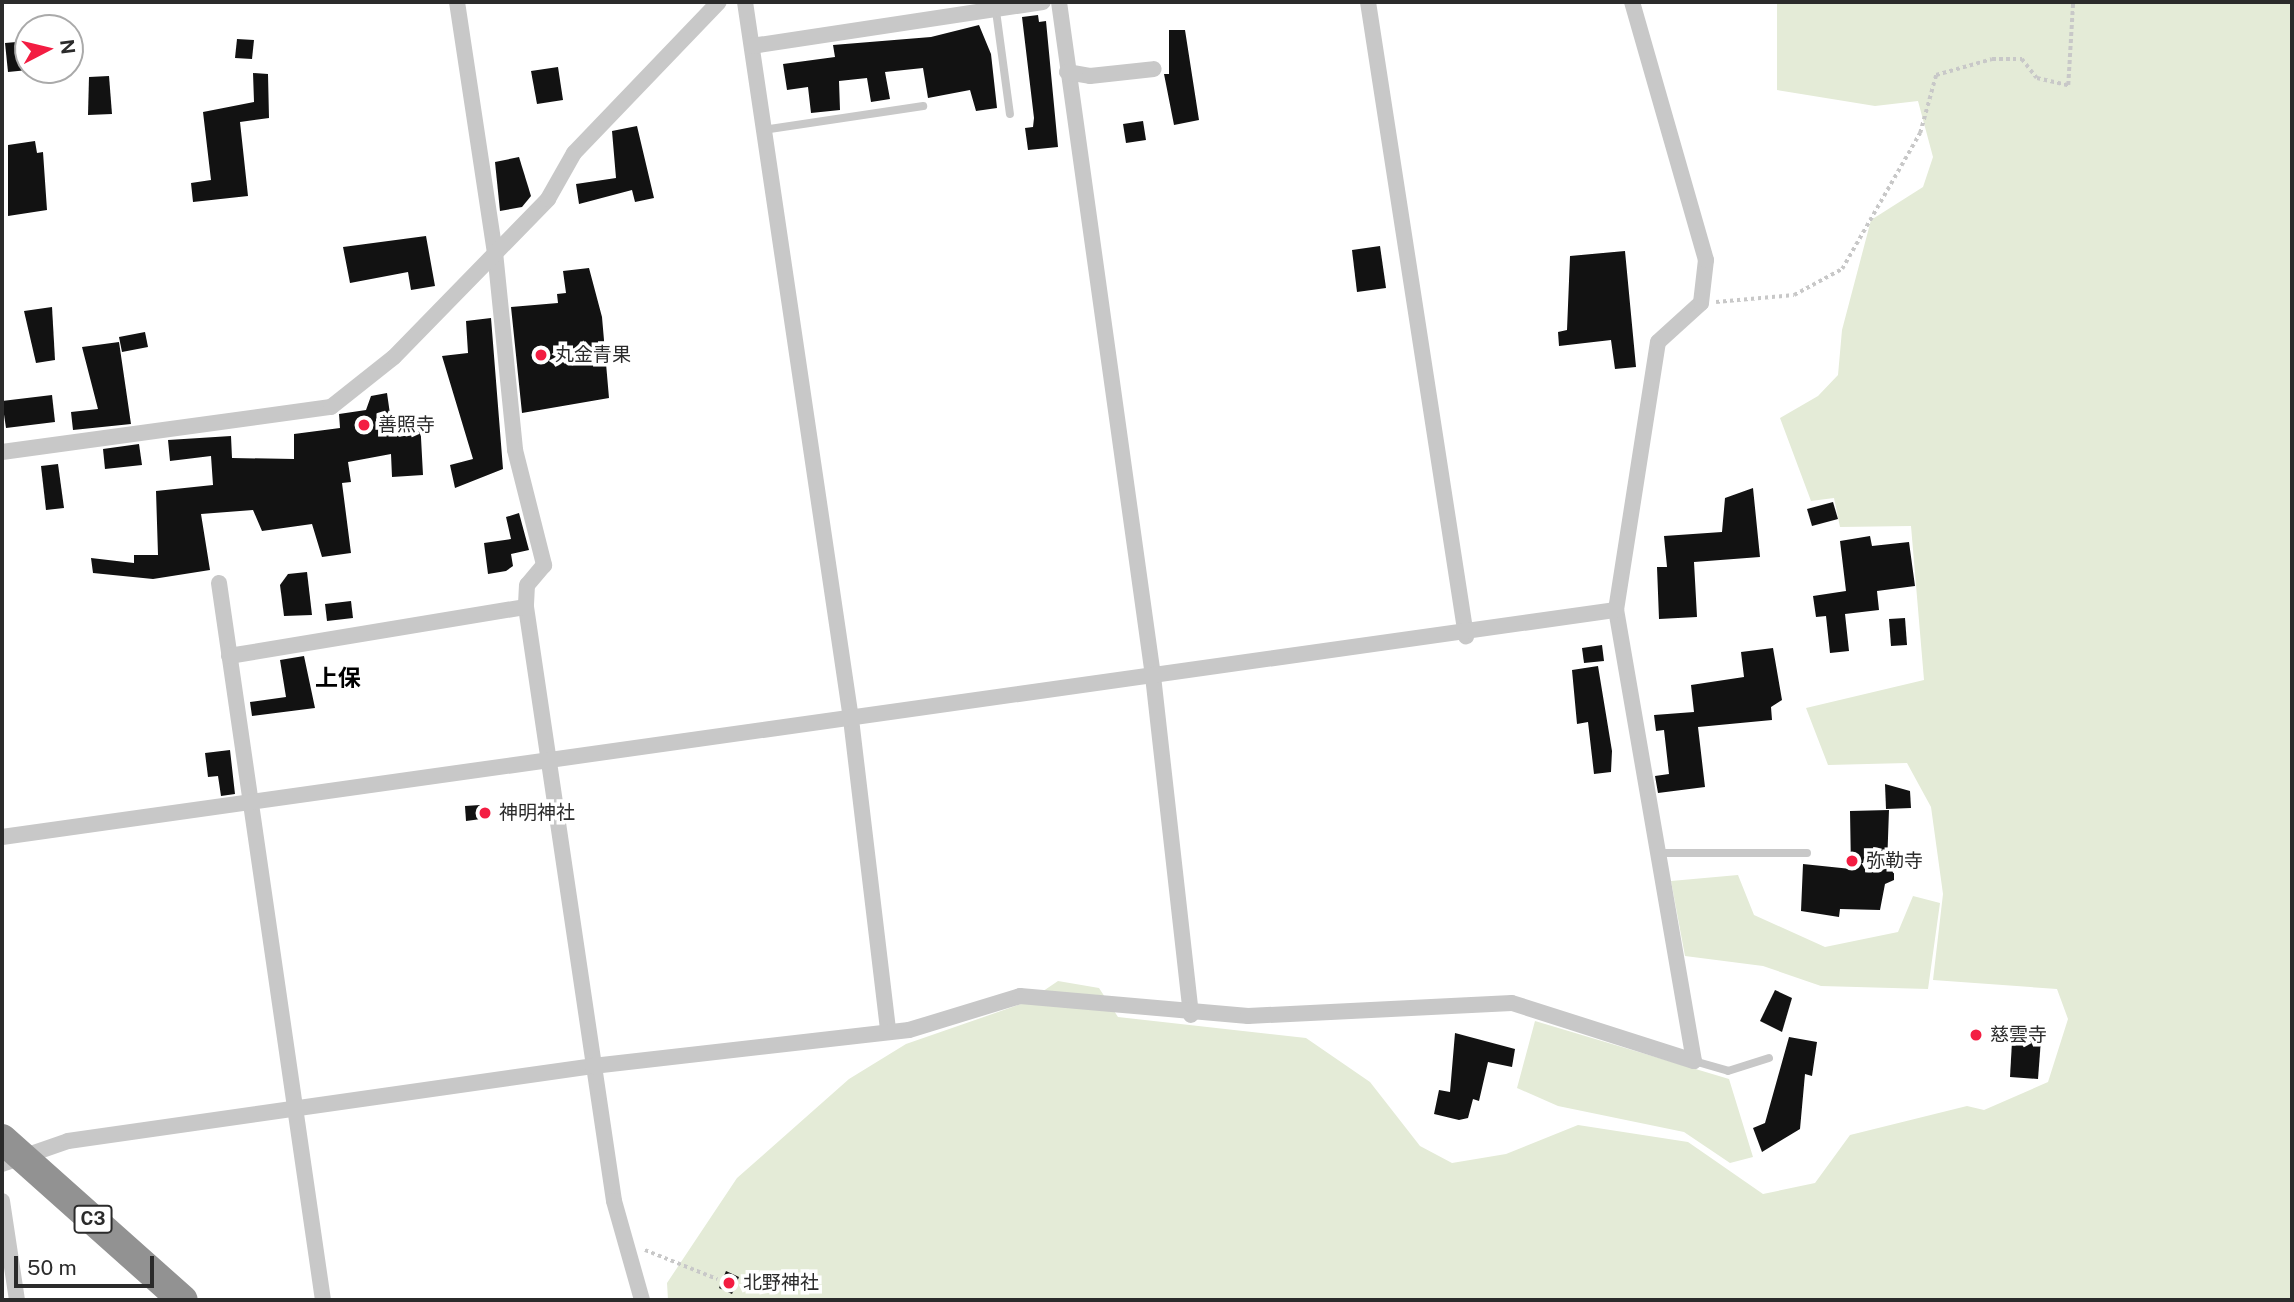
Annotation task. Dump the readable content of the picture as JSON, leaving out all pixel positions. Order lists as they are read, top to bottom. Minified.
{"streets":{"highway":["C3"]},"districts":["上保"],"places":["丸金青果","善照寺","神明神社","弥勒寺","慈雲寺","北野神社"],"scale_bar":"50 m","north":"right"}
